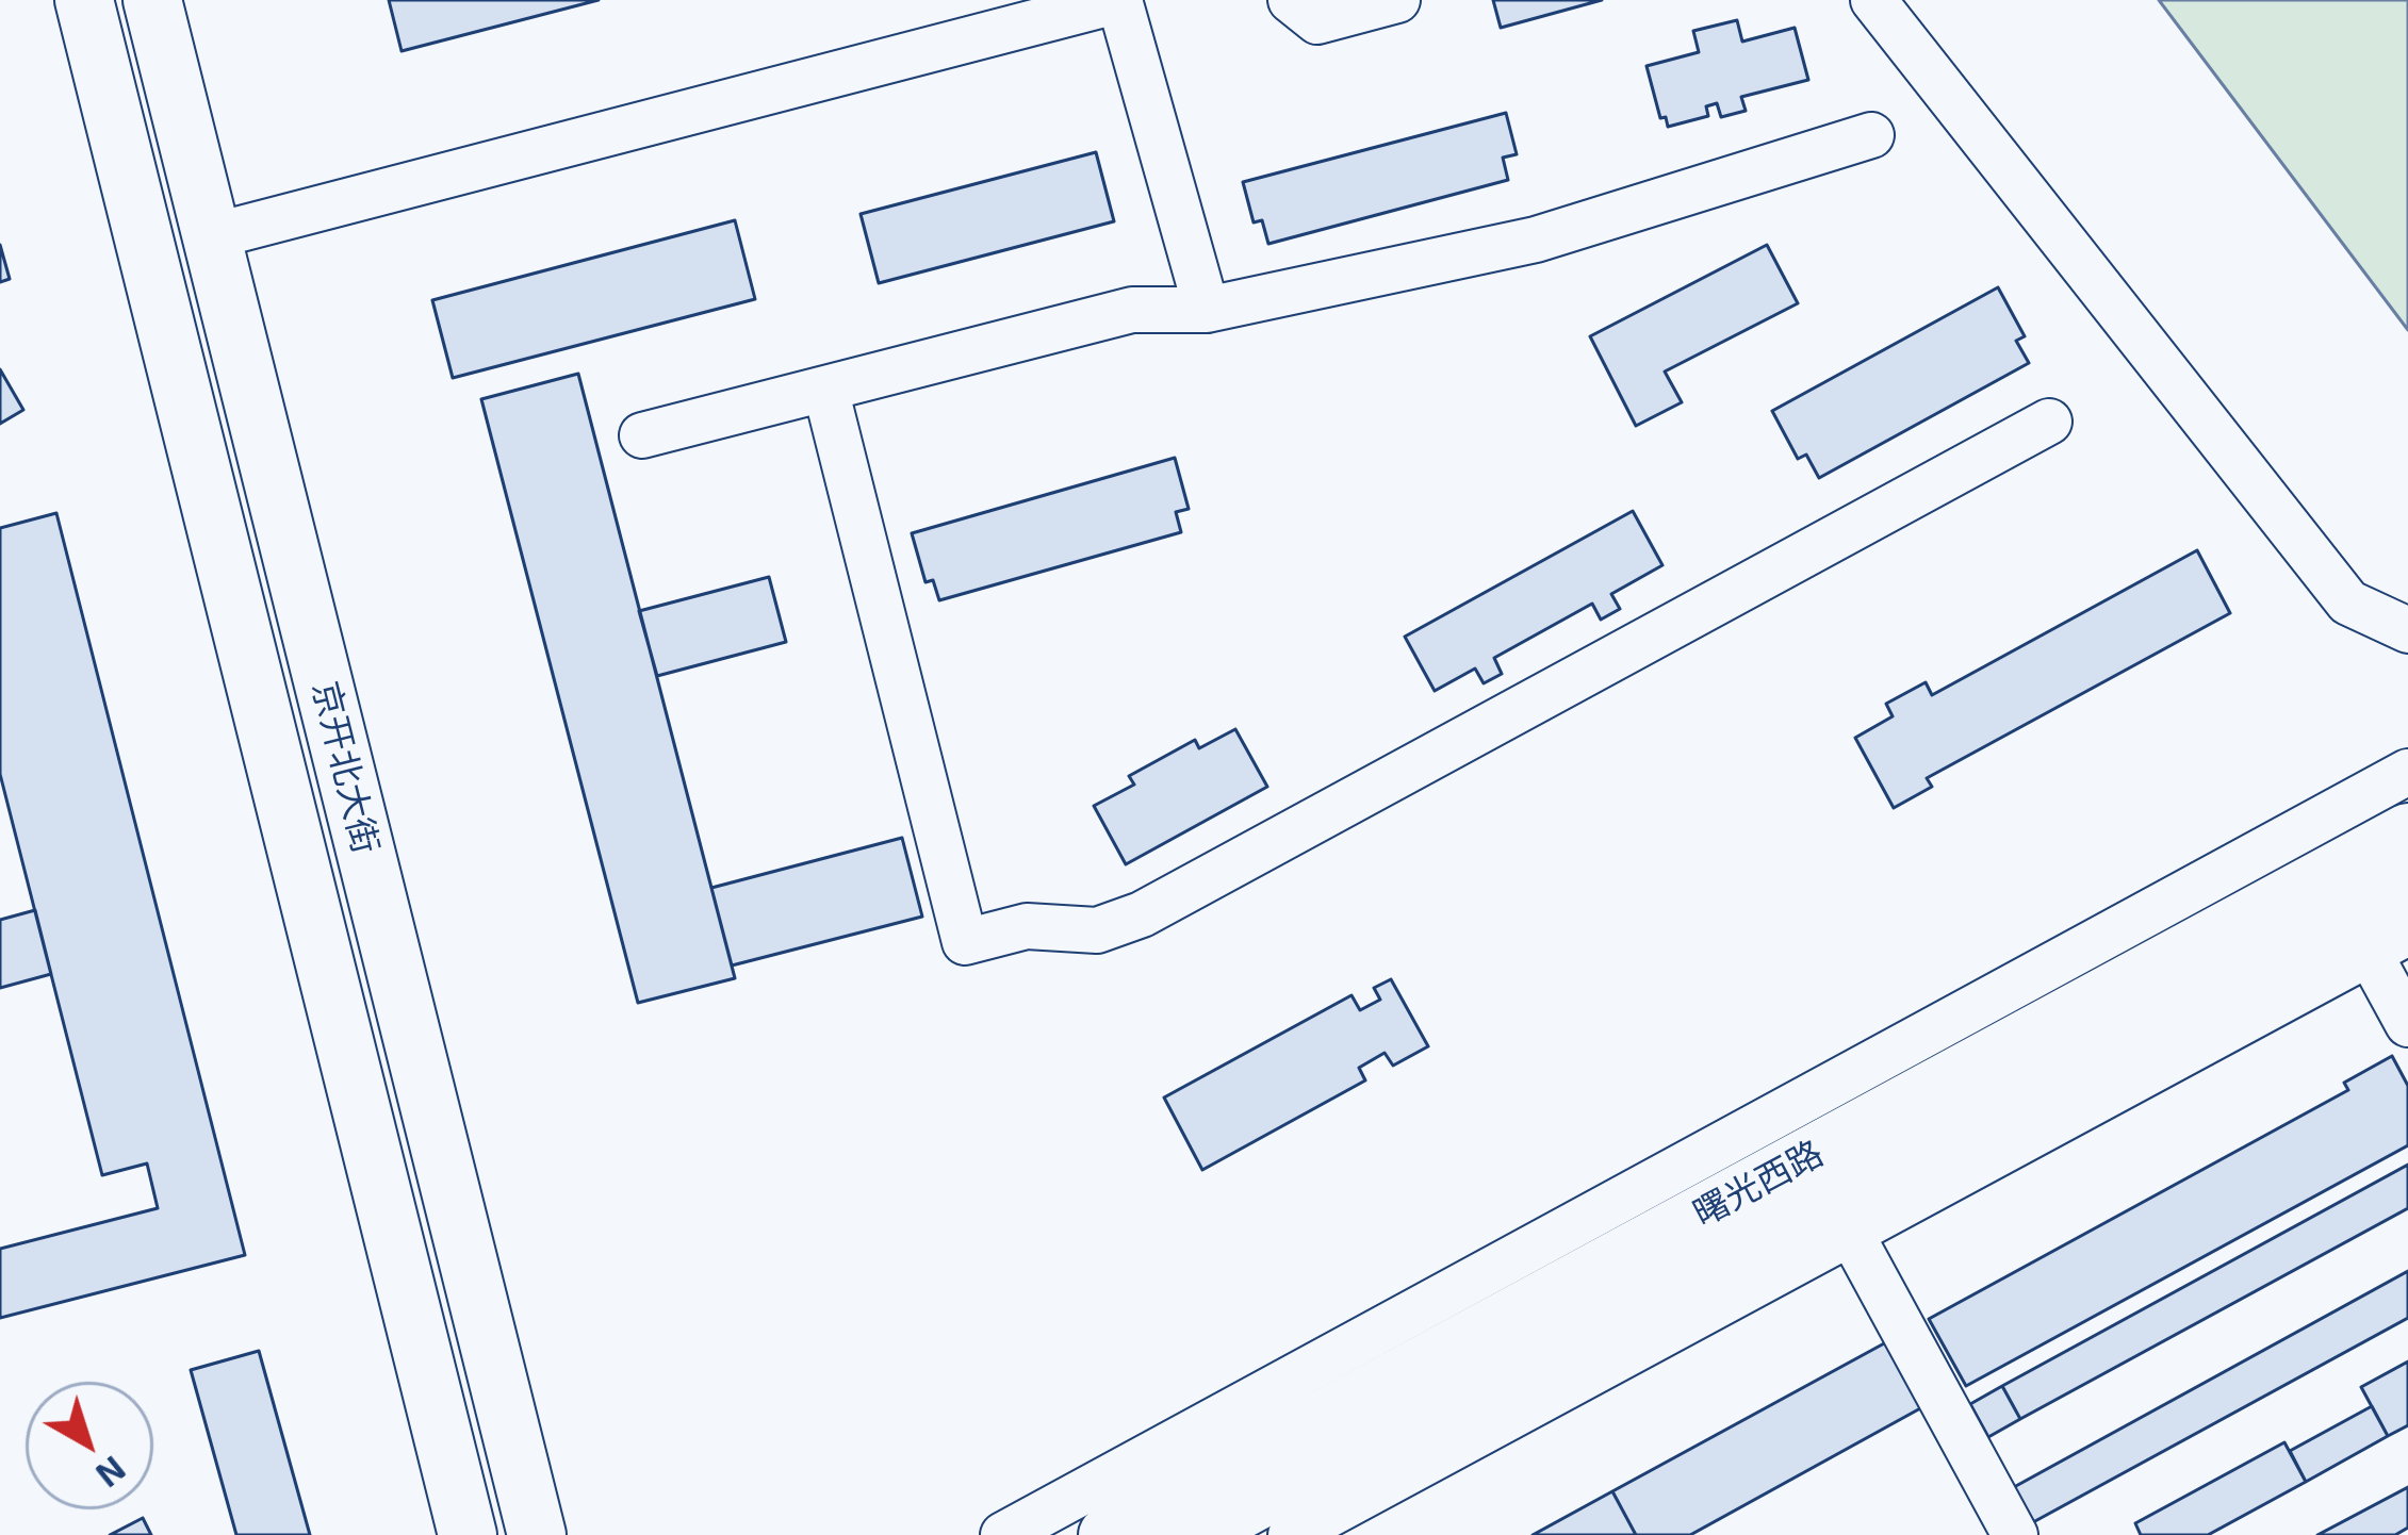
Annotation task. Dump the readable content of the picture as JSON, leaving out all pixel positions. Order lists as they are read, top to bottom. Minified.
{"streets":{"main road":["京开北大街","曙光西路"]},"north":"bottom right"}
